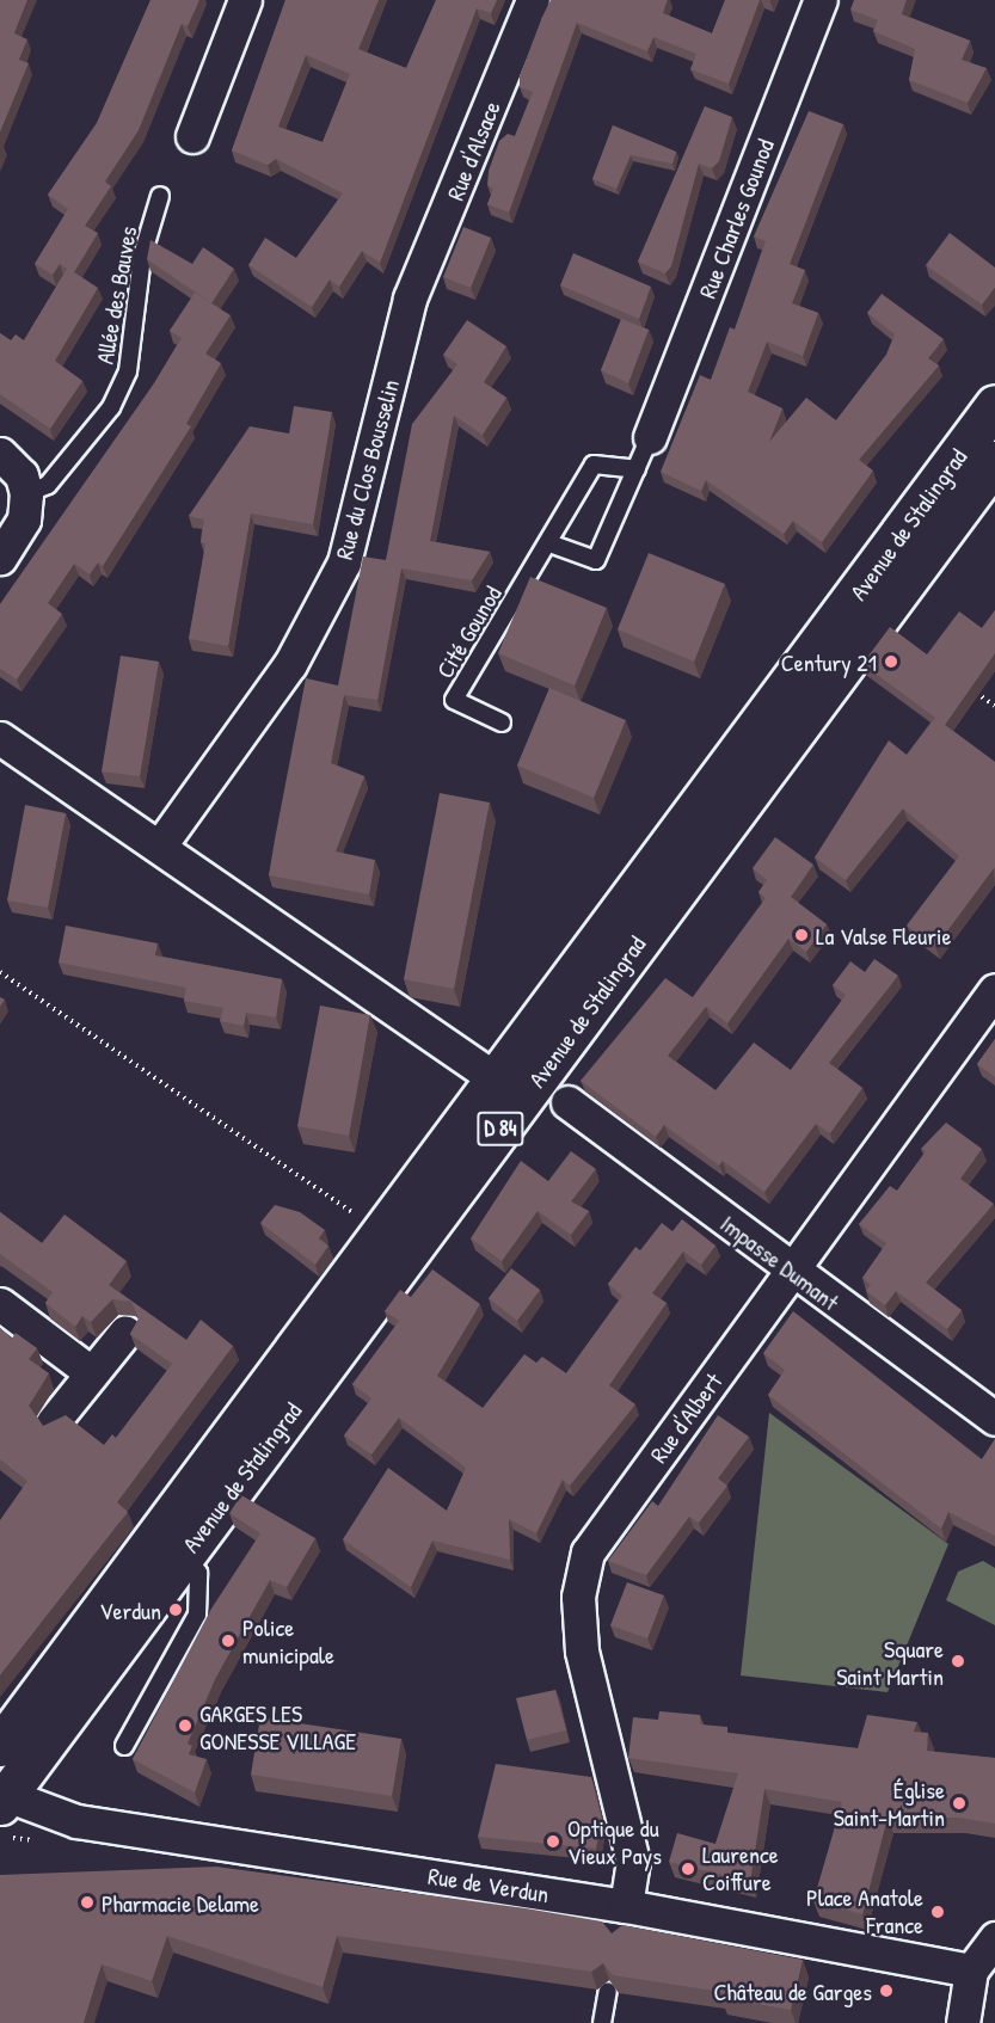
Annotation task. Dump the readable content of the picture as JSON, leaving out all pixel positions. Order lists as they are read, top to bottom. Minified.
{"streets":{"main road":["Avenue de Stalingrad","D 84"],"street":["Rue d'Alsace","Rue Charles Gounod","Rue du Clos Bousselin","Impasse Dumant","Rue d'Albert","Rue de Verdun"],"lane":["Allée des Bauves","Cité Gounod"]},"crossings":[["Rue d'Alsace","Rue du Clos Bousselin"],["Avenue de Stalingrad","Rue de Verdun"],["Impasse Dumant","Rue d'Albert"],["Rue d'Albert","Rue de Verdun"]],"places":["Century 21","La Valse Fleurie","Verdun","Police municipale","Square Saint Martin","GARGES LES GONESSE VILLAGE","Église Saint-Martin","Optique du Vieux Pays","Laurence Coiffure","Pharmacie Delame","Place Anatole France","Château de Garges"]}
